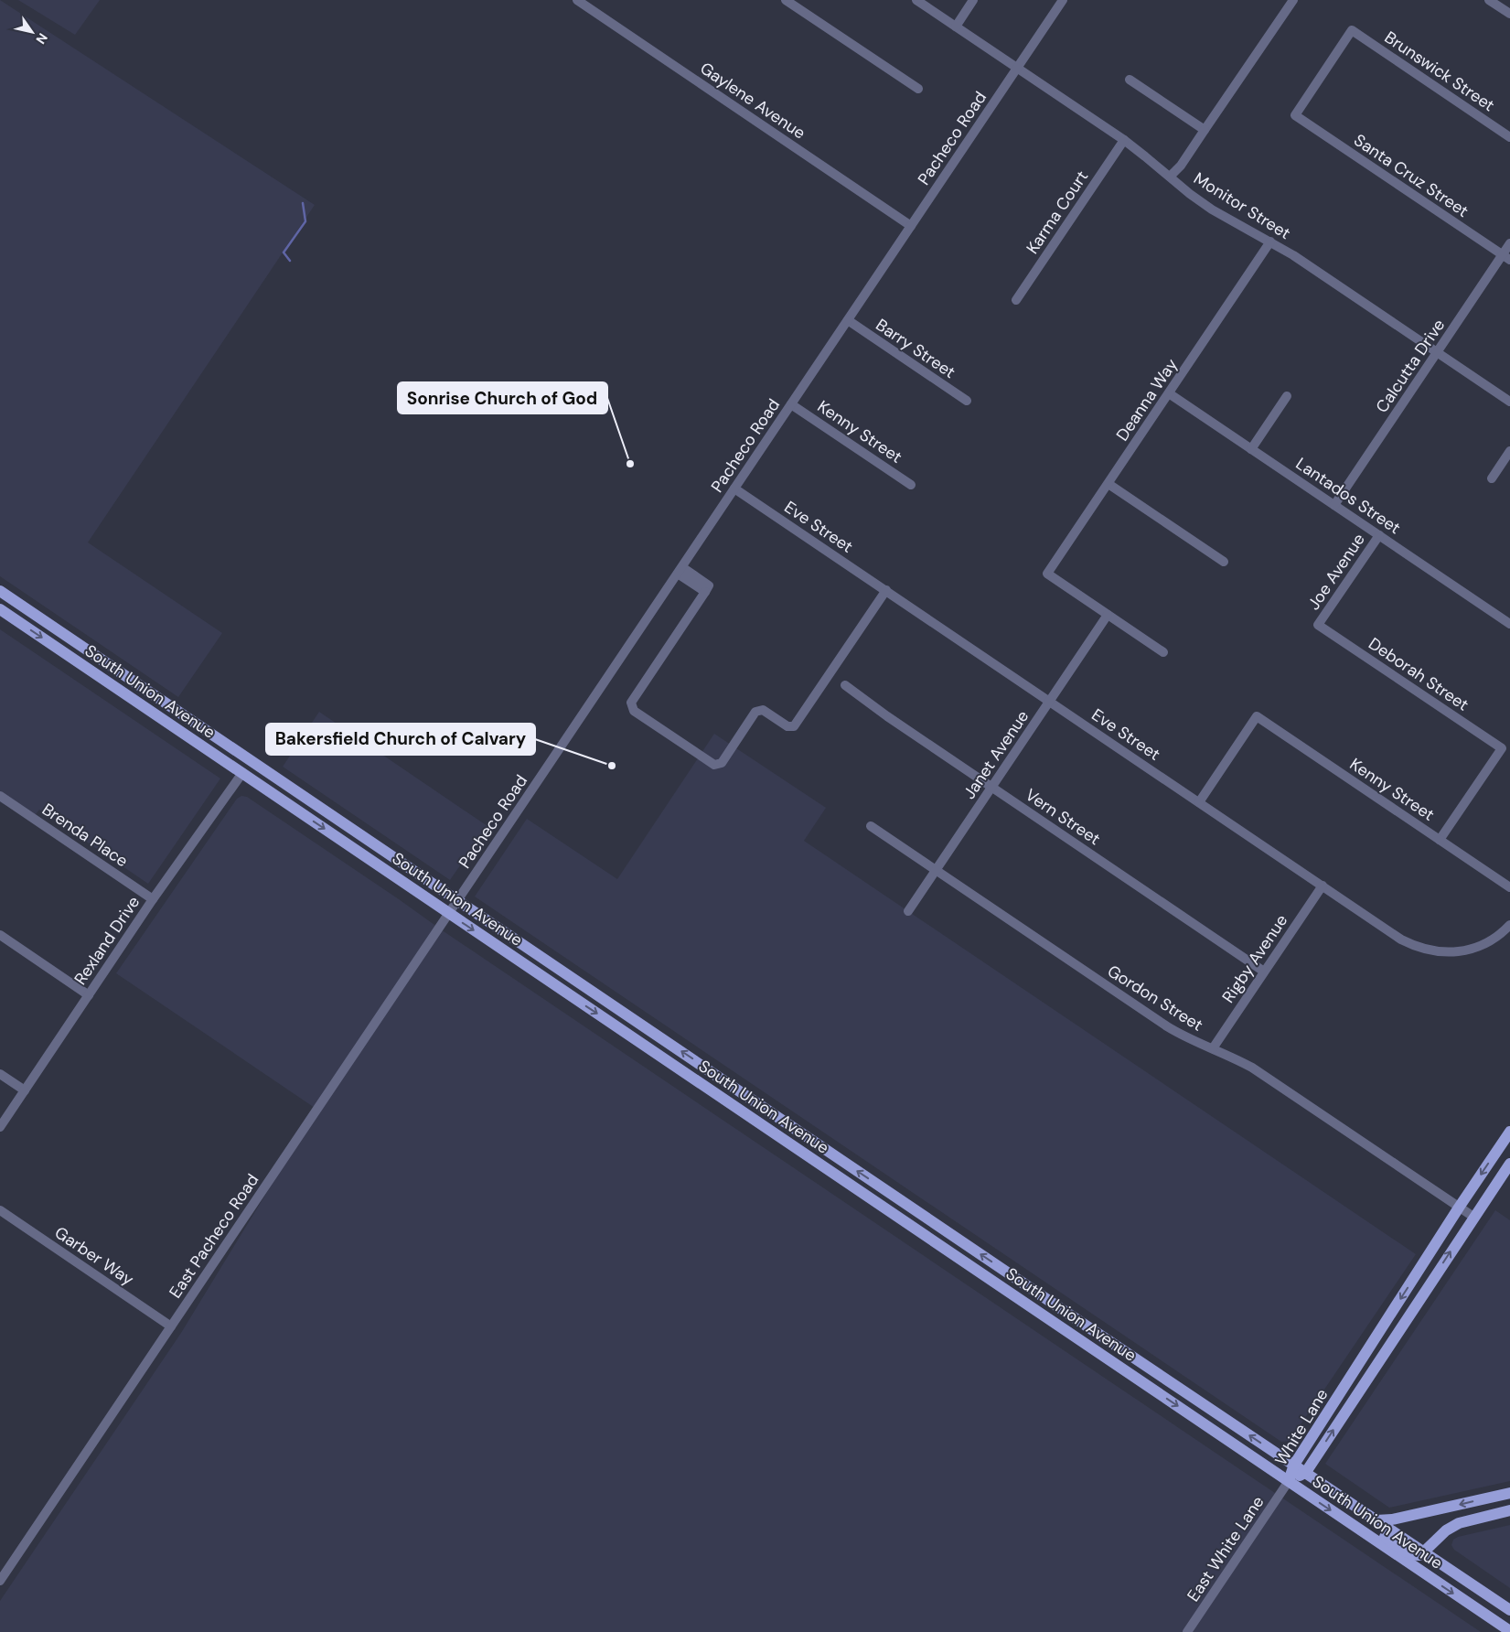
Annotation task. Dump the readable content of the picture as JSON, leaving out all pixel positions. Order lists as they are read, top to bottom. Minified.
{"streets":{"main road":["South Union Avenue","White Lane"],"street":["Brunswick Street","Gaylene Avenue","Pacheco Road","Santa Cruz Street","Monitor Street","Karma Court","Barry Street","Calcutta Drive","Deanna Way","Kenny Street","Lantados Street","Eve Street","Joe Avenue","Deborah Street","Janet Avenue","Vern Street","Brenda Place","Rexland Drive","Rigby Avenue","Gordon Street","East Pacheco Road","Garber Way","East White Lane"]},"crossings":[["Brunswick Street","Santa Cruz Street"],["Gaylene Avenue","Pacheco Road"],["Pacheco Road","Monitor Street"],["Pacheco Road","Barry Street"],["Pacheco Road","Kenny Street"],["Pacheco Road","Eve Street"],["Pacheco Road","South Union Avenue"],["Pacheco Road","East Pacheco Road"],["Santa Cruz Street","Calcutta Drive"],["Monitor Street","Karma Court"],["Monitor Street","Calcutta Drive"],["Monitor Street","Deanna Way"],["Calcutta Drive","Lantados Street"],["Deanna Way","Lantados Street"],["Deanna Way","Janet Avenue"],["Kenny Street","Eve Street"],["Kenny Street","Deborah Street"],["Lantados Street","Joe Avenue"],["Eve Street","Janet Avenue"],["Eve Street","Rigby Avenue"],["Joe Avenue","Deborah Street"],["South Union Avenue","Rexland Drive"],["South Union Avenue","East Pacheco Road"],["South Union Avenue","White Lane"],["South Union Avenue","East White Lane"],["Janet Avenue","Vern Street"],["Janet Avenue","Gordon Street"],["Vern Street","Rigby Avenue"],["Brenda Place","Rexland Drive"],["Rigby Avenue","Gordon Street"],["Gordon Street","White Lane"],["East Pacheco Road","Garber Way"],["White Lane","East White Lane"]],"places":["Sonrise Church of God","Bakersfield Church of Calvary"],"north":"bottom right"}
